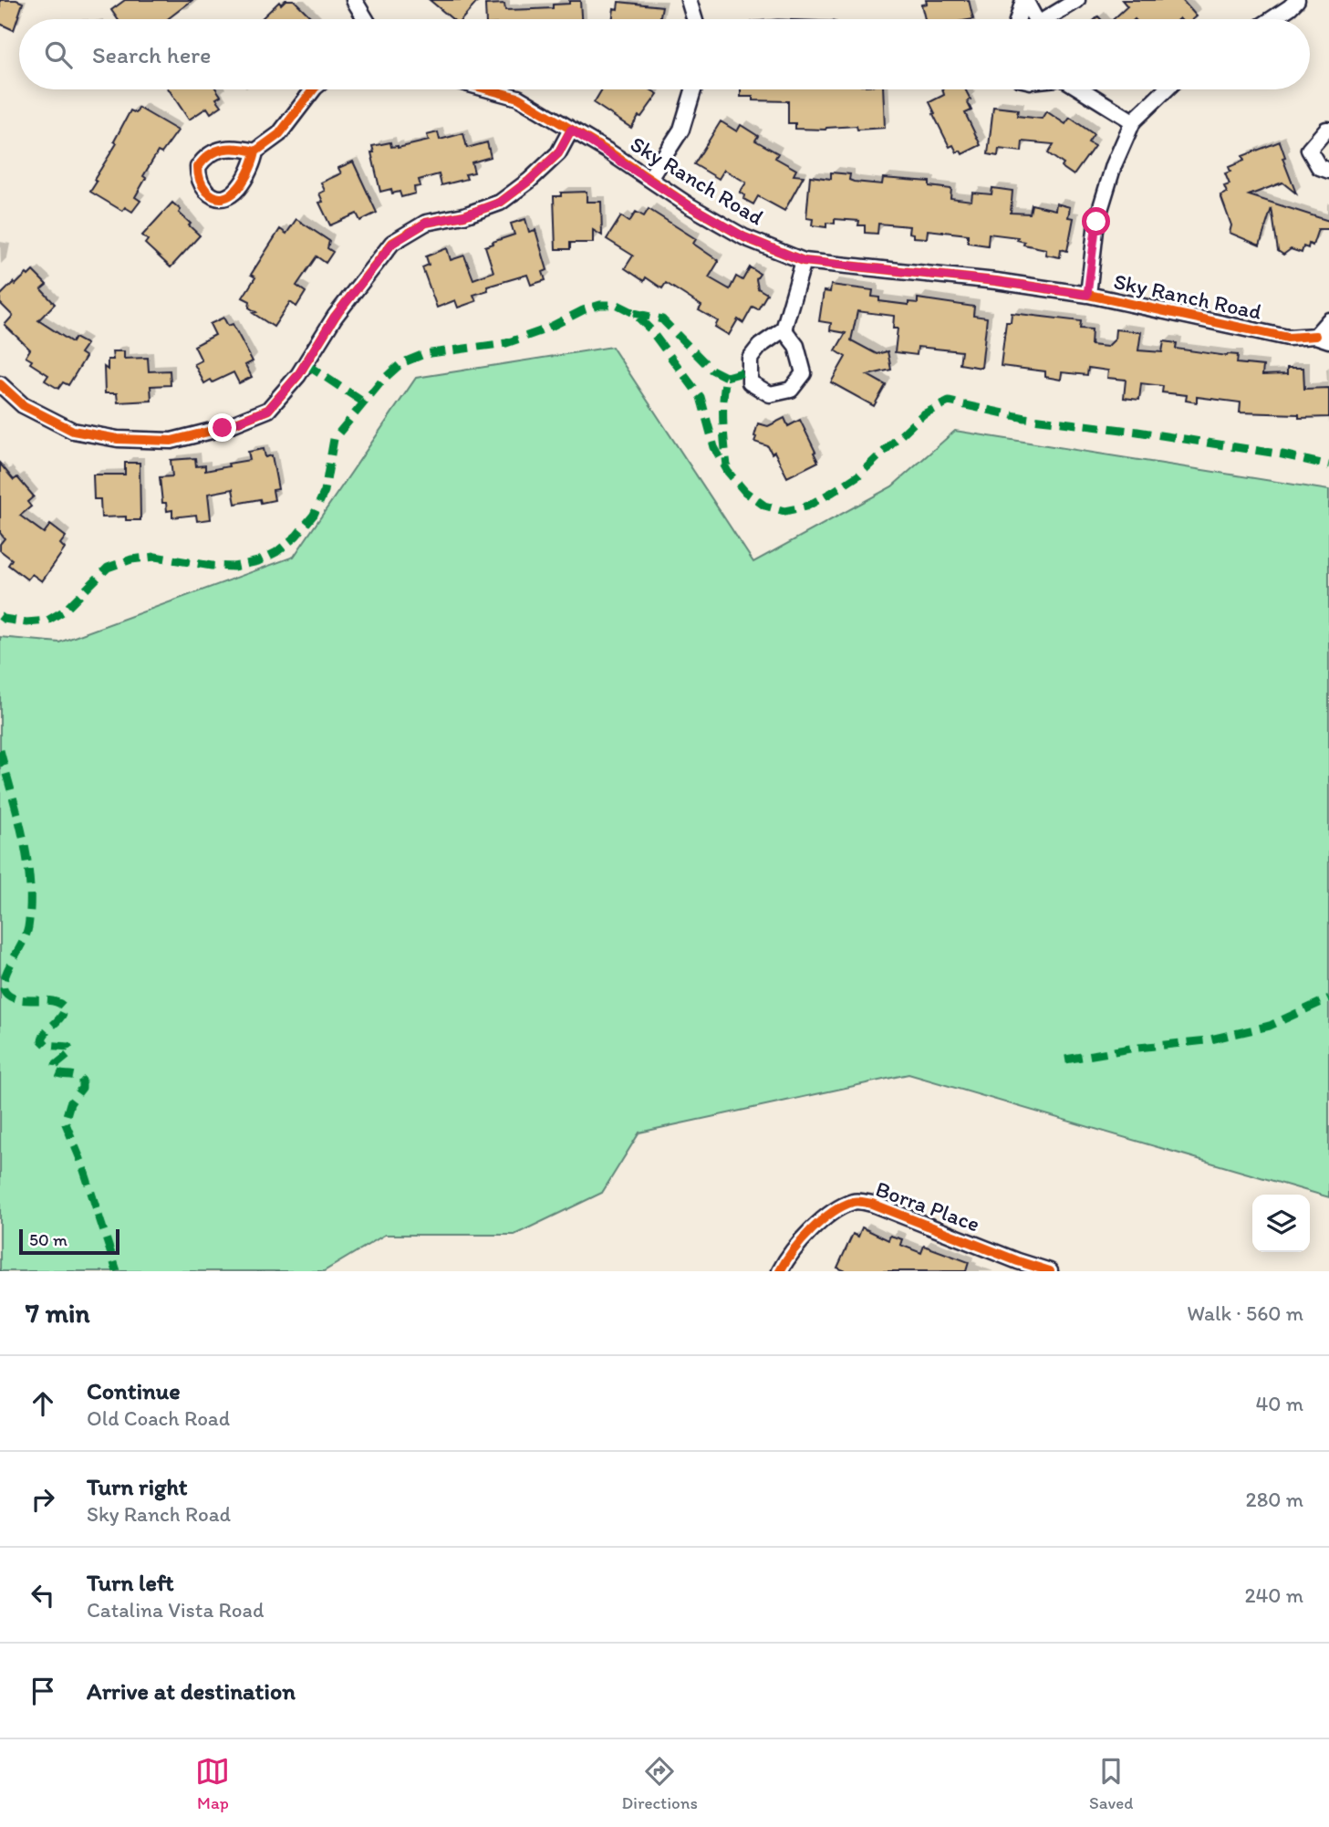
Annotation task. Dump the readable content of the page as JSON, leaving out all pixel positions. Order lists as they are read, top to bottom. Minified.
{"streets":{"street":["Sky Ranch Road","Borra Place"]},"scale_bar":"50 m","page":{"search":"Search here","scale":"50 m","heading":["7 min","Walk · 560 m"],"list":[["Continue","Old Coach Road","40 m"],["Turn right","Sky Ranch Road","280 m"],["Turn left","Catalina Vista Road","240 m"],"Arrive at destination"],"nav":["Map","Directions","Saved"]}}
